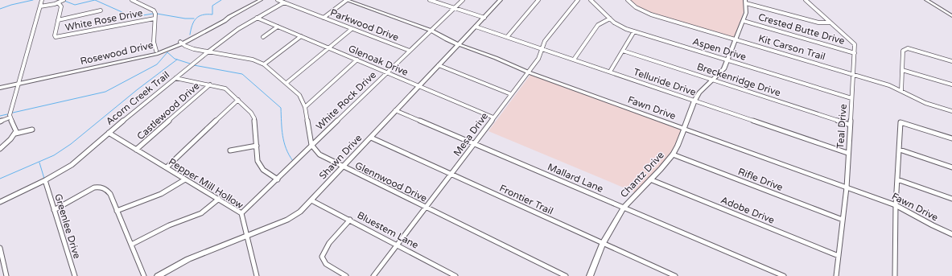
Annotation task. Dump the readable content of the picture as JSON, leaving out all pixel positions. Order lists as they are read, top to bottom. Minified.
{"streets":{"street":["White Rose Drive","Parkwood Drive","Crested Butte Drive","Kit Carson Trail","Aspen Drive","Rosewood Drive","Glenoak Drive","Breckenridge Drive","Telluride Drive","Acorn Creek Trail","White Rock Drive","Fawn Drive","Castlewood Drive","Teal Drive","Mesa Drive","Shawn Drive","Chantz Drive","Mallard Lane","Rifle Drive","Glennwood Drive","Pepper Mill Hollow","Frontier Trail","Adobe Drive","Greenlee Drive","Bluestem Lane"]},"crossings":[["Parkwood Drive","Acorn Creek Trail"],["Parkwood Drive","White Rock Drive"],["Crested Butte Drive","Teal Drive"],["Crested Butte Drive","Chantz Drive"],["Kit Carson Trail","Teal Drive"],["Kit Carson Trail","Chantz Drive"],["Aspen Drive","Teal Drive"],["Aspen Drive","Chantz Drive"],["Glenoak Drive","Acorn Creek Trail"],["Glenoak Drive","White Rock Drive"],["Glenoak Drive","Mesa Drive"],["Glenoak Drive","Shawn Drive"],["Breckenridge Drive","Teal Drive"],["Breckenridge Drive","Chantz Drive"],["Telluride Drive","Teal Drive"],["Telluride Drive","Mesa Drive"],["Telluride Drive","Shawn Drive"],["Telluride Drive","Chantz Drive"],["Acorn Creek Trail","Pepper Mill Hollow"],["Acorn Creek Trail","Greenlee Drive"],["White Rock Drive","Fawn Drive"],["White Rock Drive","Glennwood Drive"],["White Rock Drive","Pepper Mill Hollow"],["Fawn Drive","Teal Drive"],["Fawn Drive","Mesa Drive"],["Fawn Drive","Shawn Drive"],["Fawn Drive","Chantz Drive"],["Castlewood Drive","Pepper Mill Hollow"],["Teal Drive","Rifle Drive"],["Teal Drive","Adobe Drive"],["Mesa Drive","Mallard Lane"],["Mesa Drive","Glennwood Drive"],["Mesa Drive","Frontier Trail"],["Mesa Drive","Bluestem Lane"],["Shawn Drive","Mallard Lane"],["Shawn Drive","Glennwood Drive"],["Shawn Drive","Pepper Mill Hollow"],["Shawn Drive","Frontier Trail"],["Shawn Drive","Bluestem Lane"],["Chantz Drive","Mallard Lane"],["Chantz Drive","Rifle Drive"],["Chantz Drive","Frontier Trail"],["Chantz Drive","Adobe Drive"]]}
